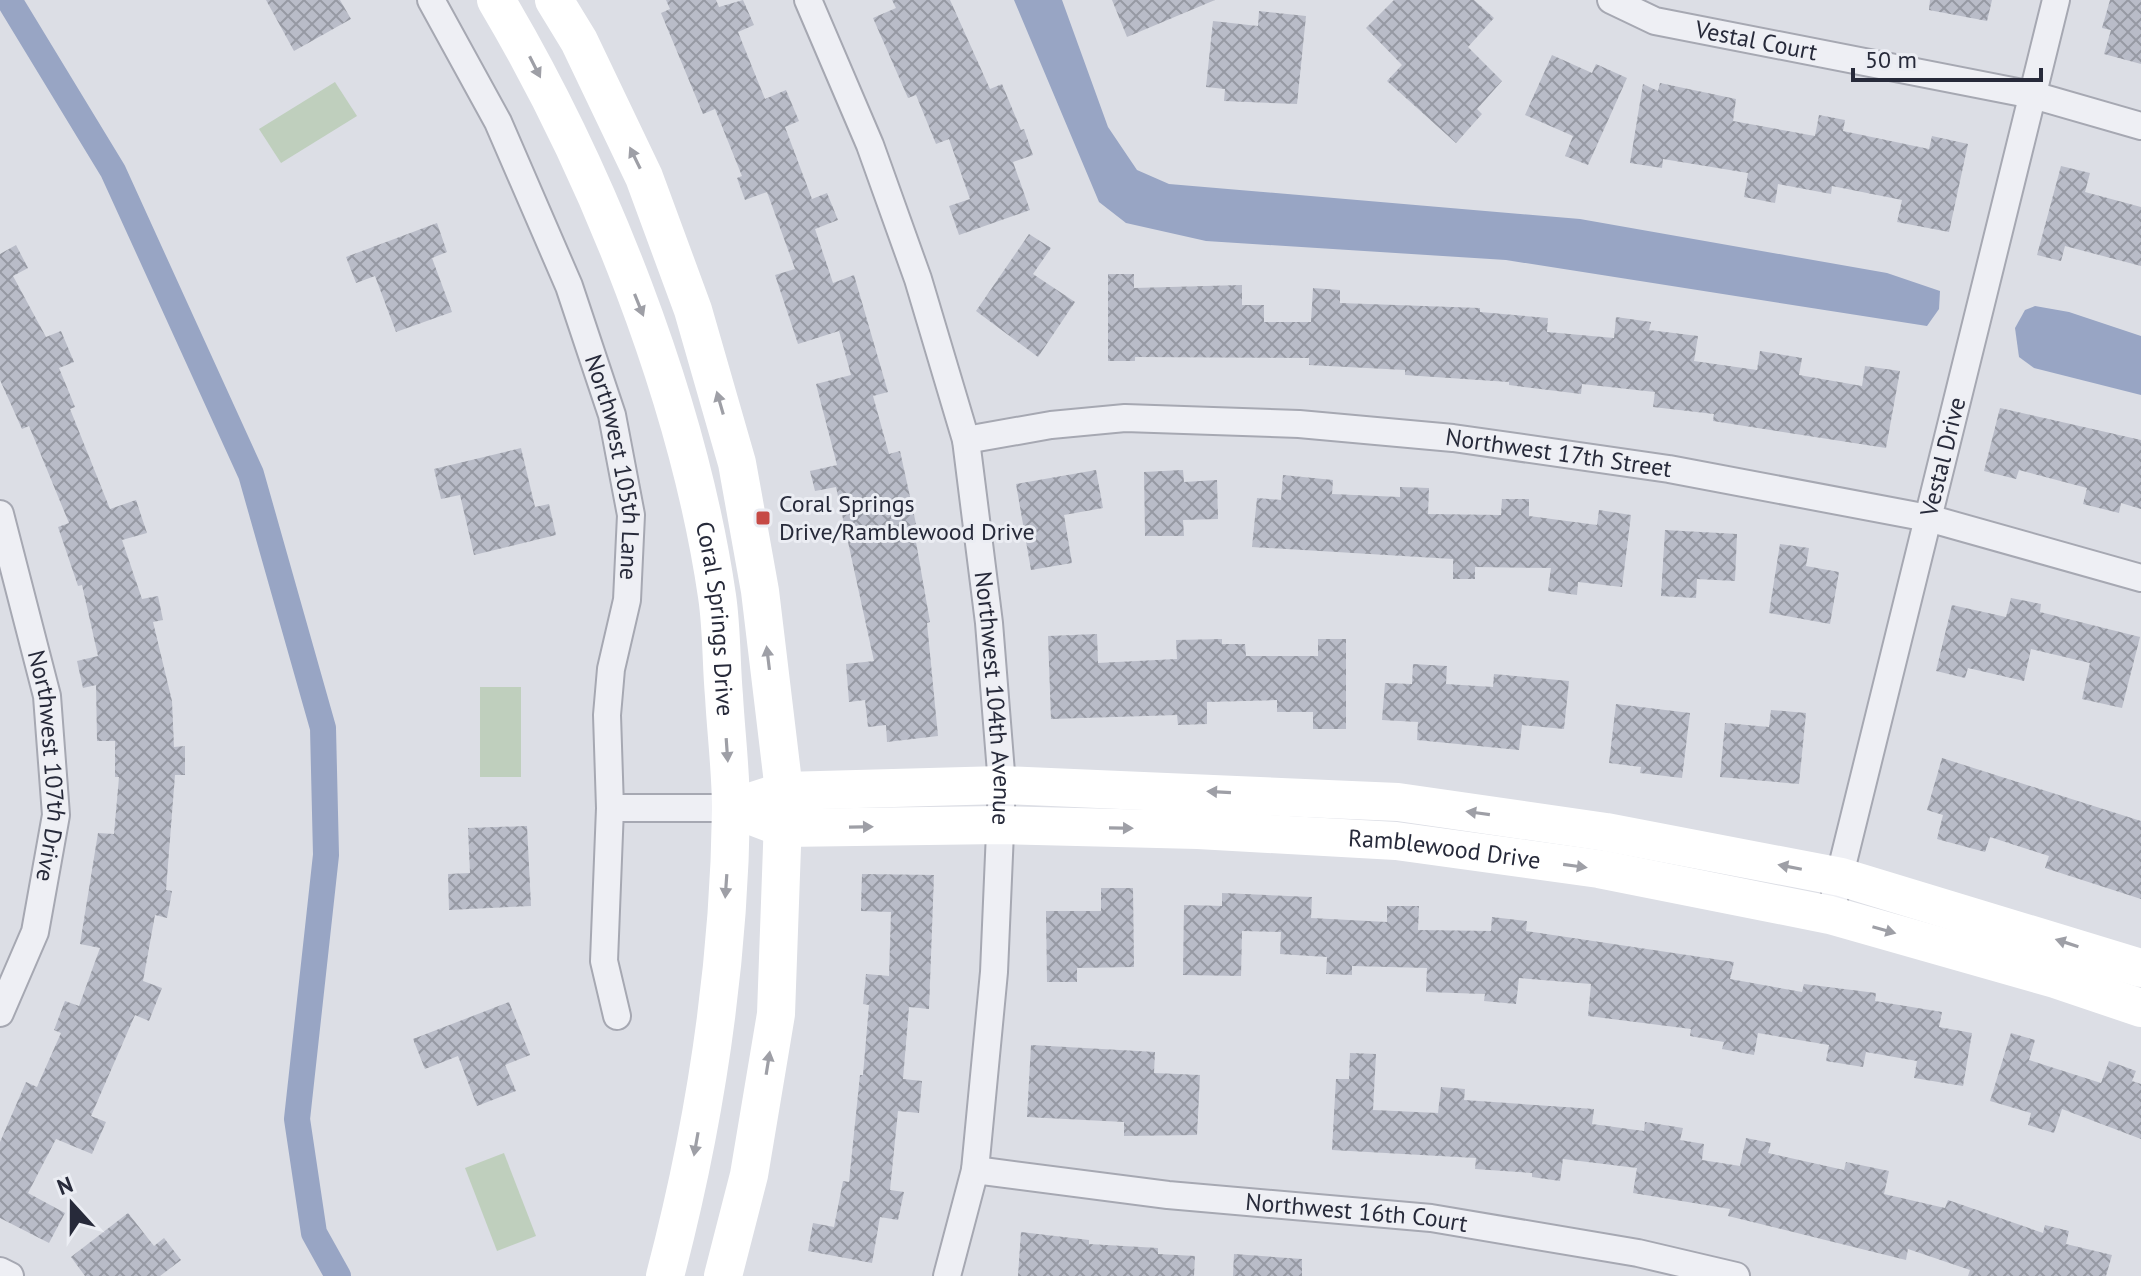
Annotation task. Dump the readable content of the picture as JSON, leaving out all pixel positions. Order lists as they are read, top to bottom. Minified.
{"streets":{"street":["Vestal Court","Northwest 17th Street","Vestal Drive","Northwest 105th Lane","Coral Springs Drive","Northwest 104th Avenue","Northwest 107th Drive","Ramblewood Drive","Northwest 16th Court"]},"crossings":[["Vestal Court","Vestal Drive"],["Northwest 17th Street","Vestal Drive"],["Northwest 17th Street","Northwest 104th Avenue"],["Vestal Drive","Ramblewood Drive"],["Northwest 105th Lane","Ramblewood Drive"],["Coral Springs Drive","Ramblewood Drive"],["Northwest 104th Avenue","Ramblewood Drive"],["Northwest 104th Avenue","Northwest 16th Court"]],"places":{"transit":["Coral Springs Drive/Ramblewood Drive"]},"scale_bar":"50 m","north":"top"}
